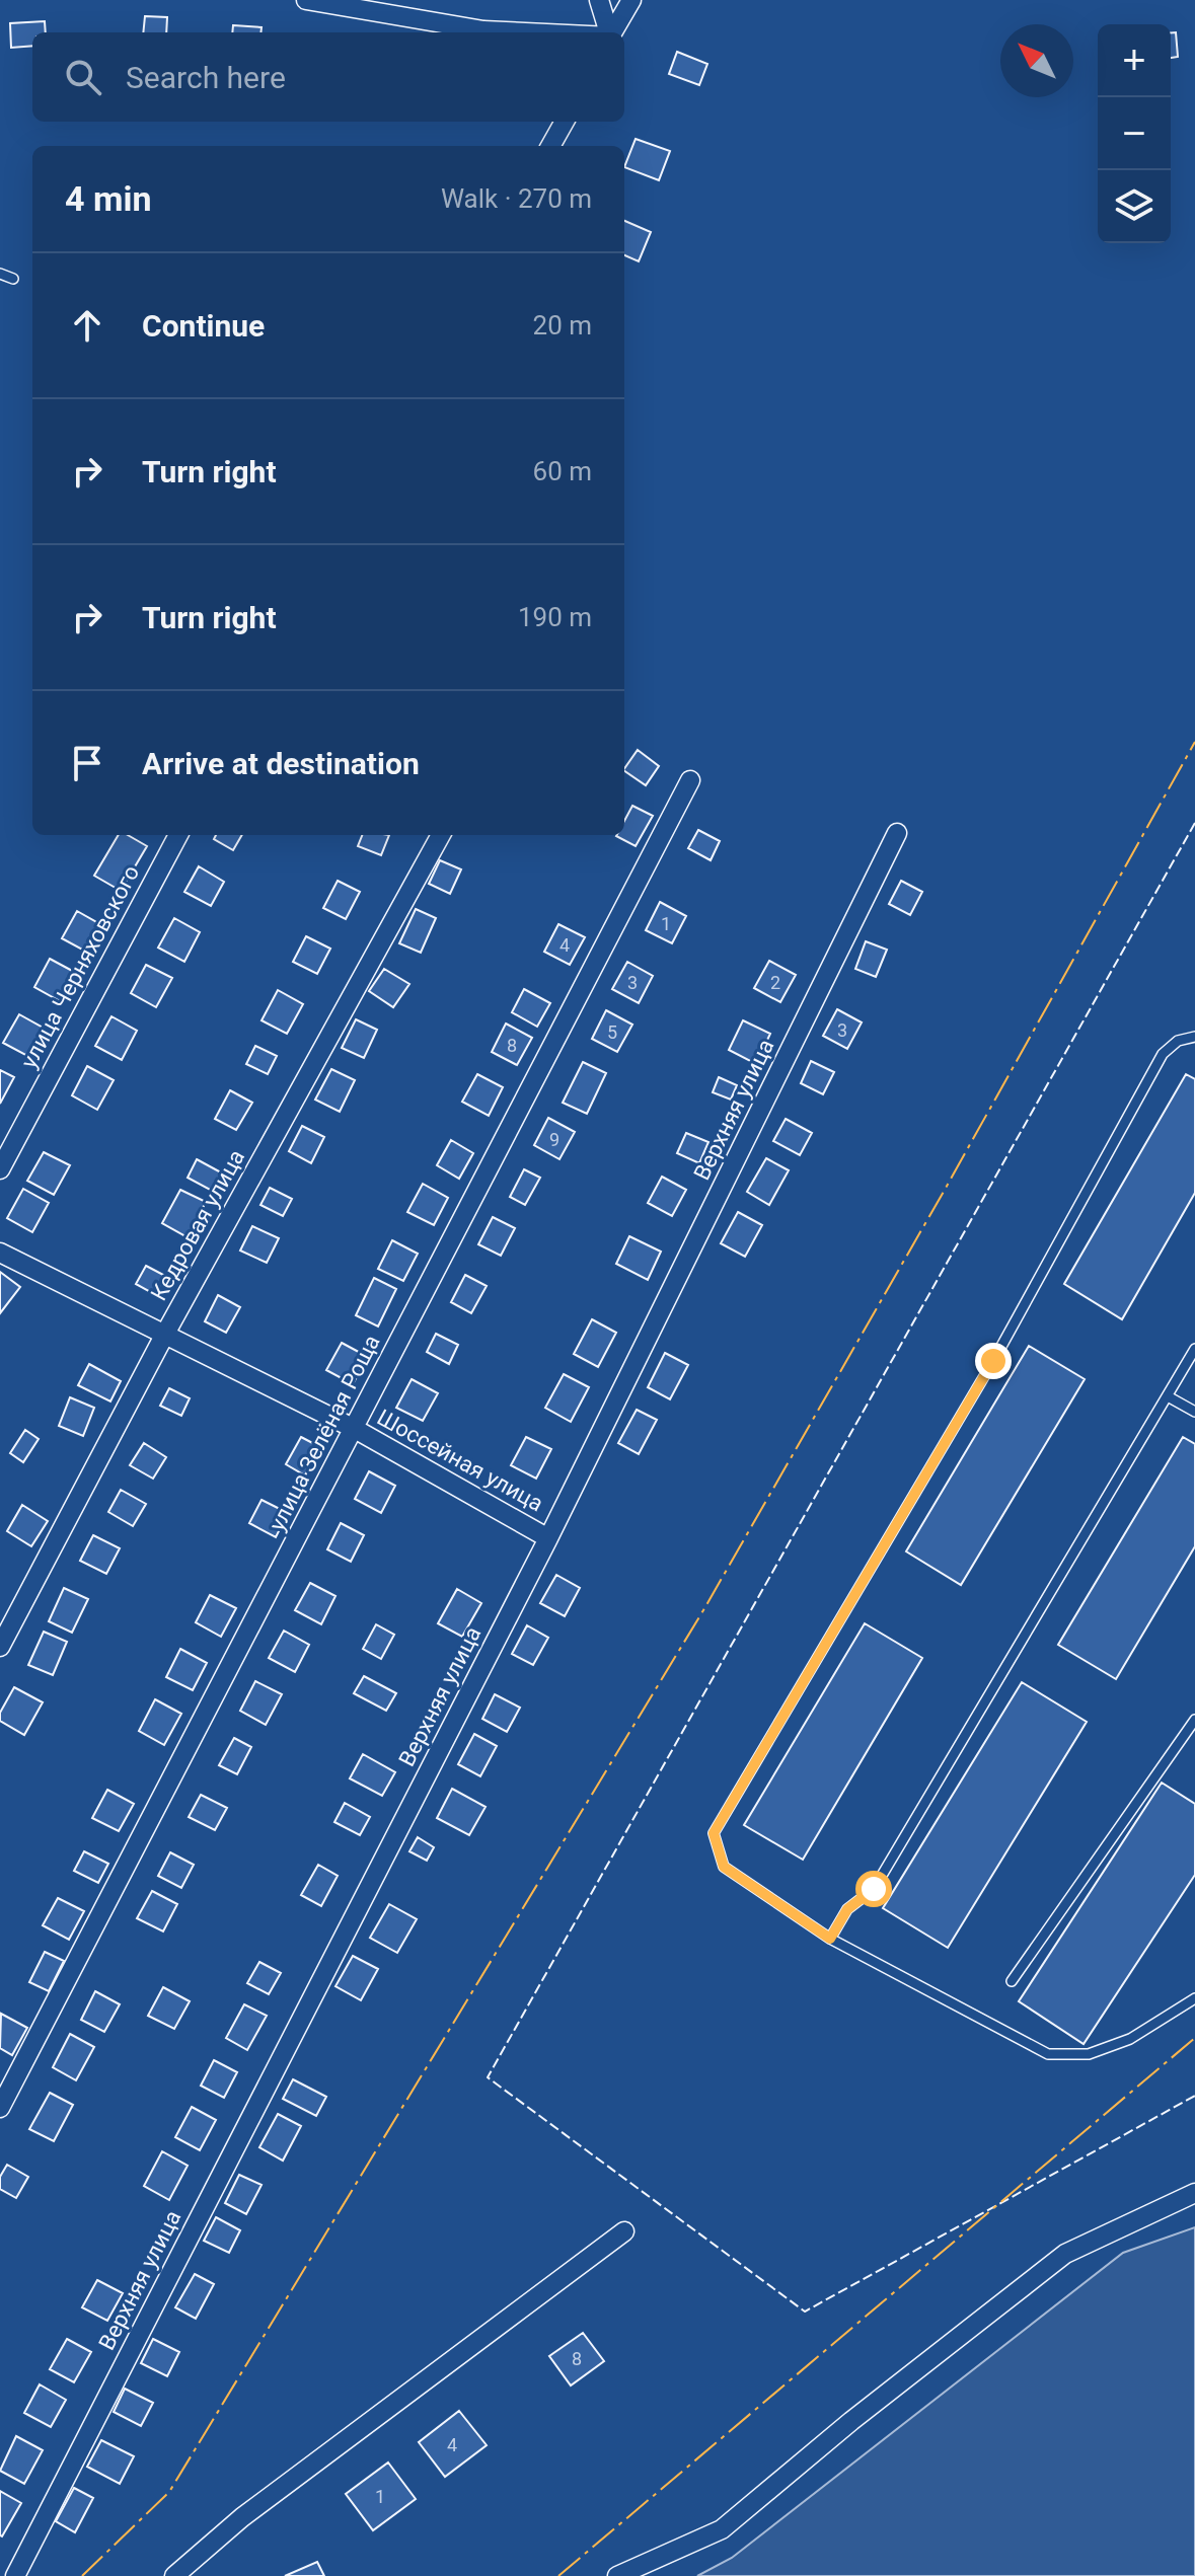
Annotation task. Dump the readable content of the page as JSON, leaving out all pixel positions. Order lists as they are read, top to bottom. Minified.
{"streets":{"street":["улица Черняховского","Верхняя улица","Кедровая улица","улица Зелёная Роща","Шоссейная улица"]},"crossings":[["Верхняя улица","Шоссейная улица"],["Кедровая улица","Шоссейная улица"],["улица Зелёная Роща","Шоссейная улица"]],"house_numbers":["1","4","3","2","3","5","8","9","8","4","1"],"north":"top left","page":{"map_buttons":["+","−"],"search":"Search here","heading":["4 min","Walk · 270 m"],"list":[["Continue","20 m"],["Turn right","60 m"],["Turn right","190 m"],"Arrive at destination"]}}
